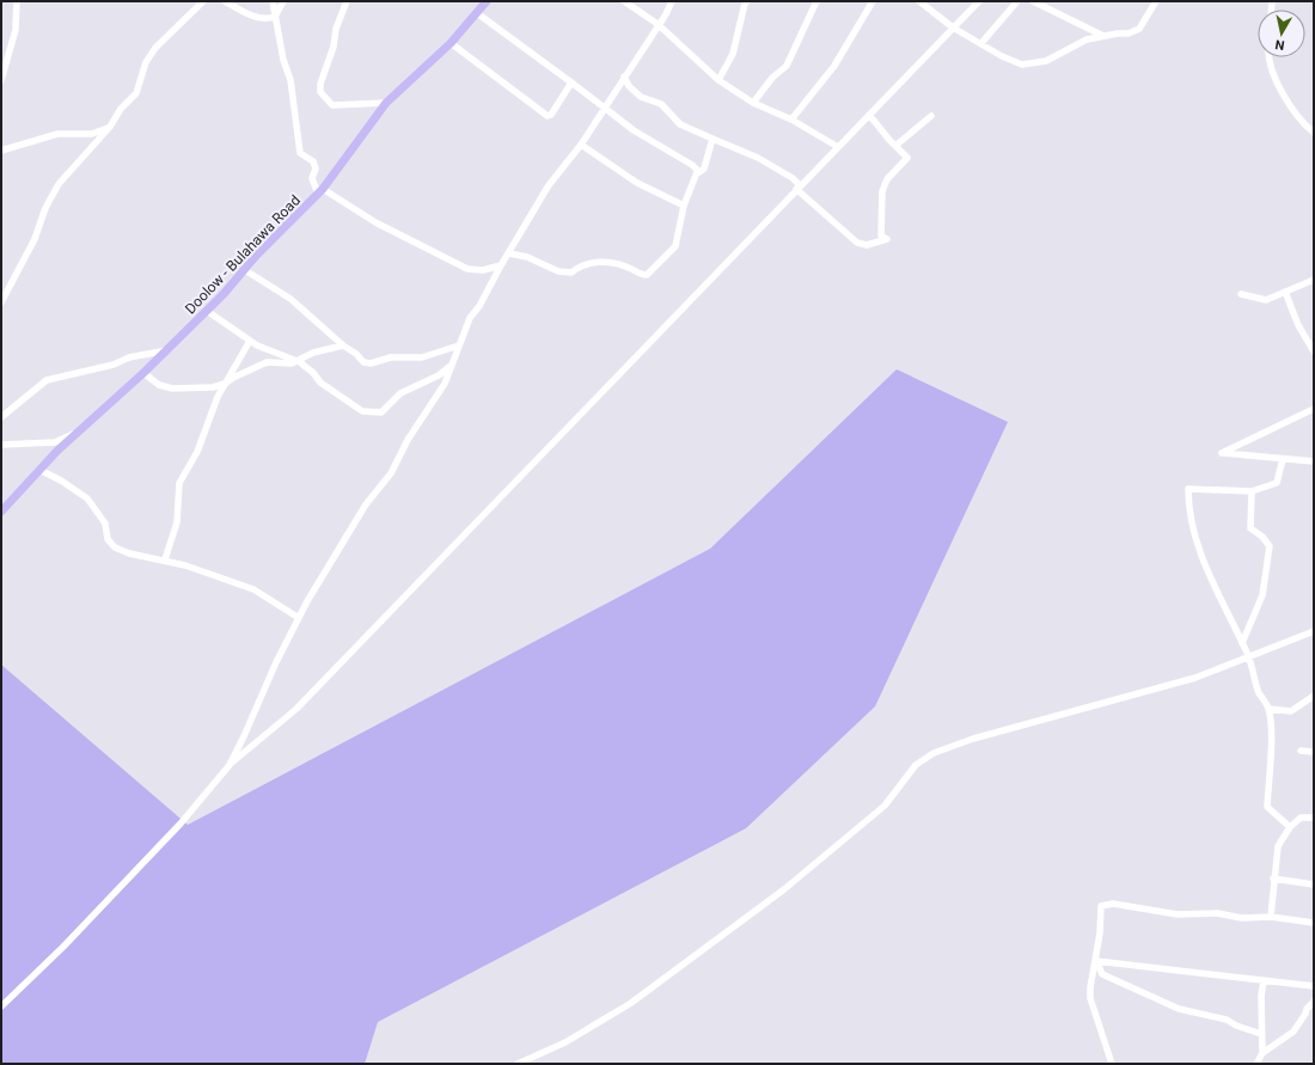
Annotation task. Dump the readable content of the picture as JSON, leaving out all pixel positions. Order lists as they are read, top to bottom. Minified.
{"streets":{"main road":["Doolow - Bulahawa Road"]},"north":"bottom"}
